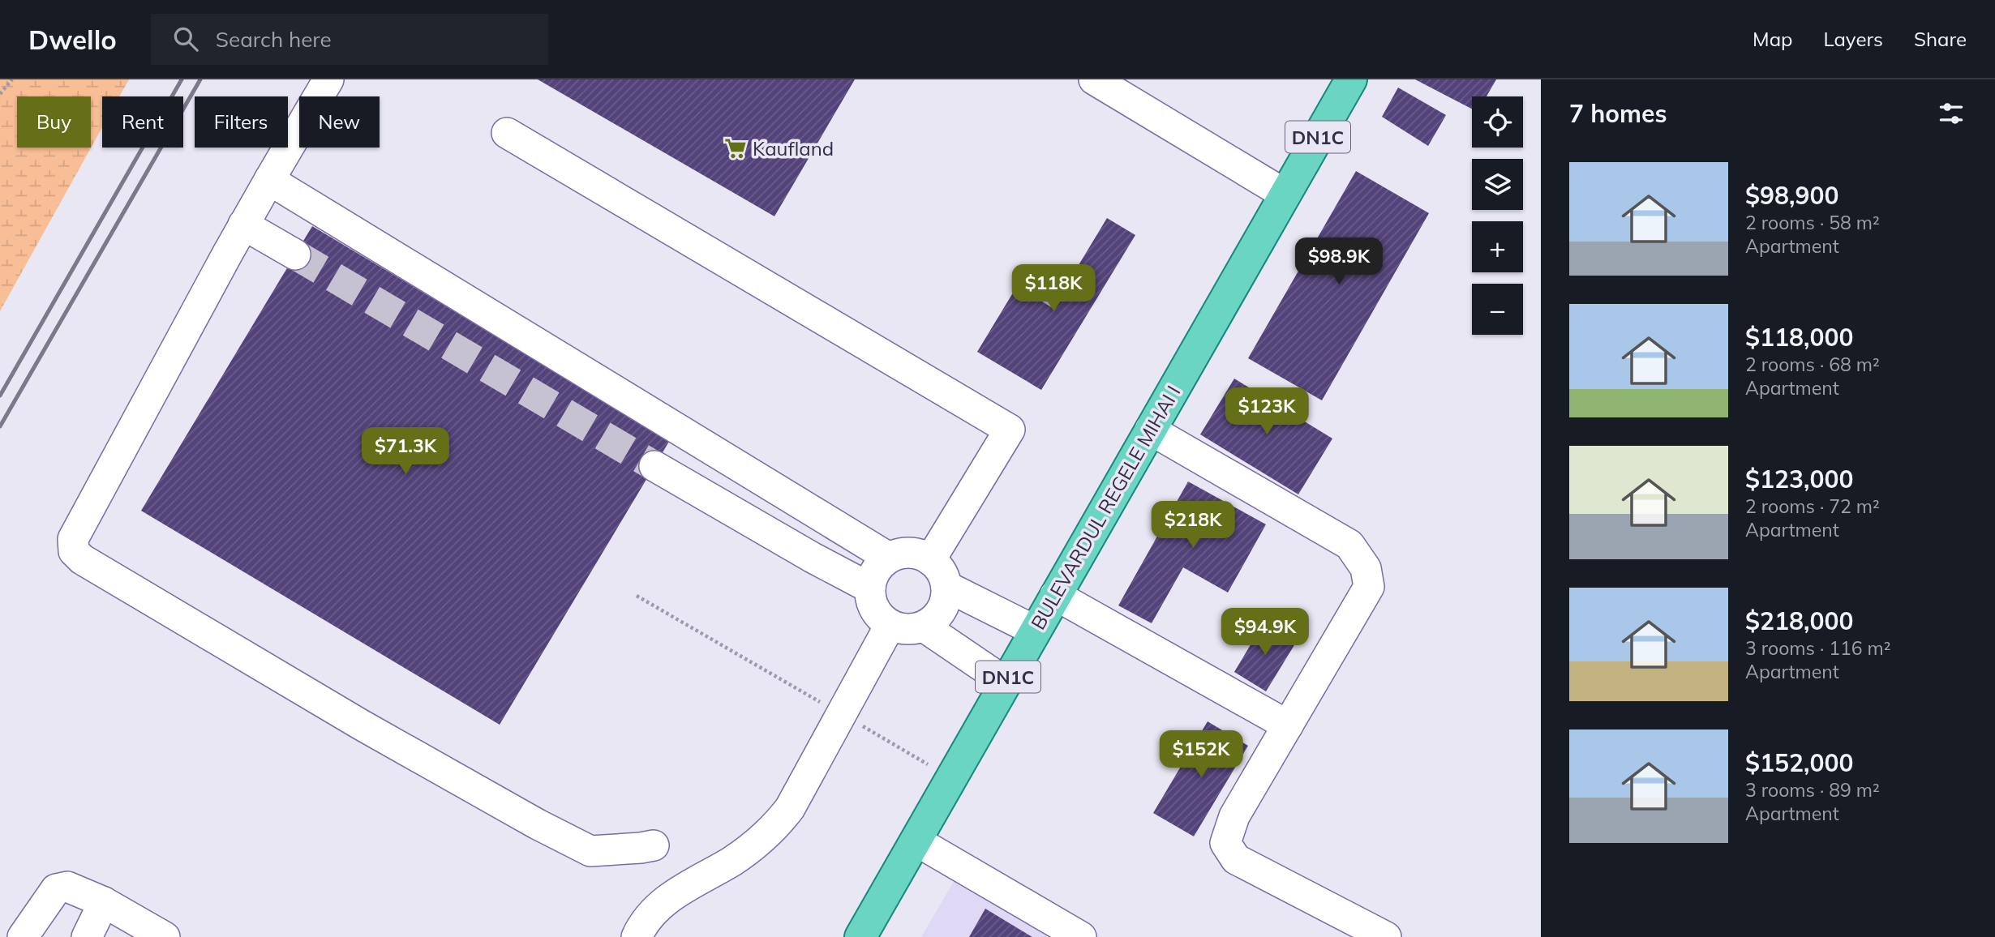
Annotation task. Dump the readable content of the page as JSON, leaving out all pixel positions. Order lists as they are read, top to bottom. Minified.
{"streets":{"main road":["DN1C","BULEVARDUL REGELE MIHAI I"]},"places":{"supermarket":["Kaufland"]},"page":{"header":"Dwello","search":"Search here","nav":["Map","Layers","Share"],"heading":"7 homes","map_buttons":["+","−"],"chip":["Buy","Rent","Filters","New"],"list":[{"name":"$98,900","note":"2 rooms · 58 m² · Apartment"},{"name":"$118,000","note":"2 rooms · 68 m² · Apartment"},{"name":"$123,000","note":"2 rooms · 72 m² · Apartment"},{"name":"$218,000","note":"3 rooms · 116 m² · Apartment"},{"name":"$152,000","note":"3 rooms · 89 m² · Apartment"}],"price":["$98.9K","$118K","$123K","$71.3K","$218K","$94.9K","$152K"]}}
